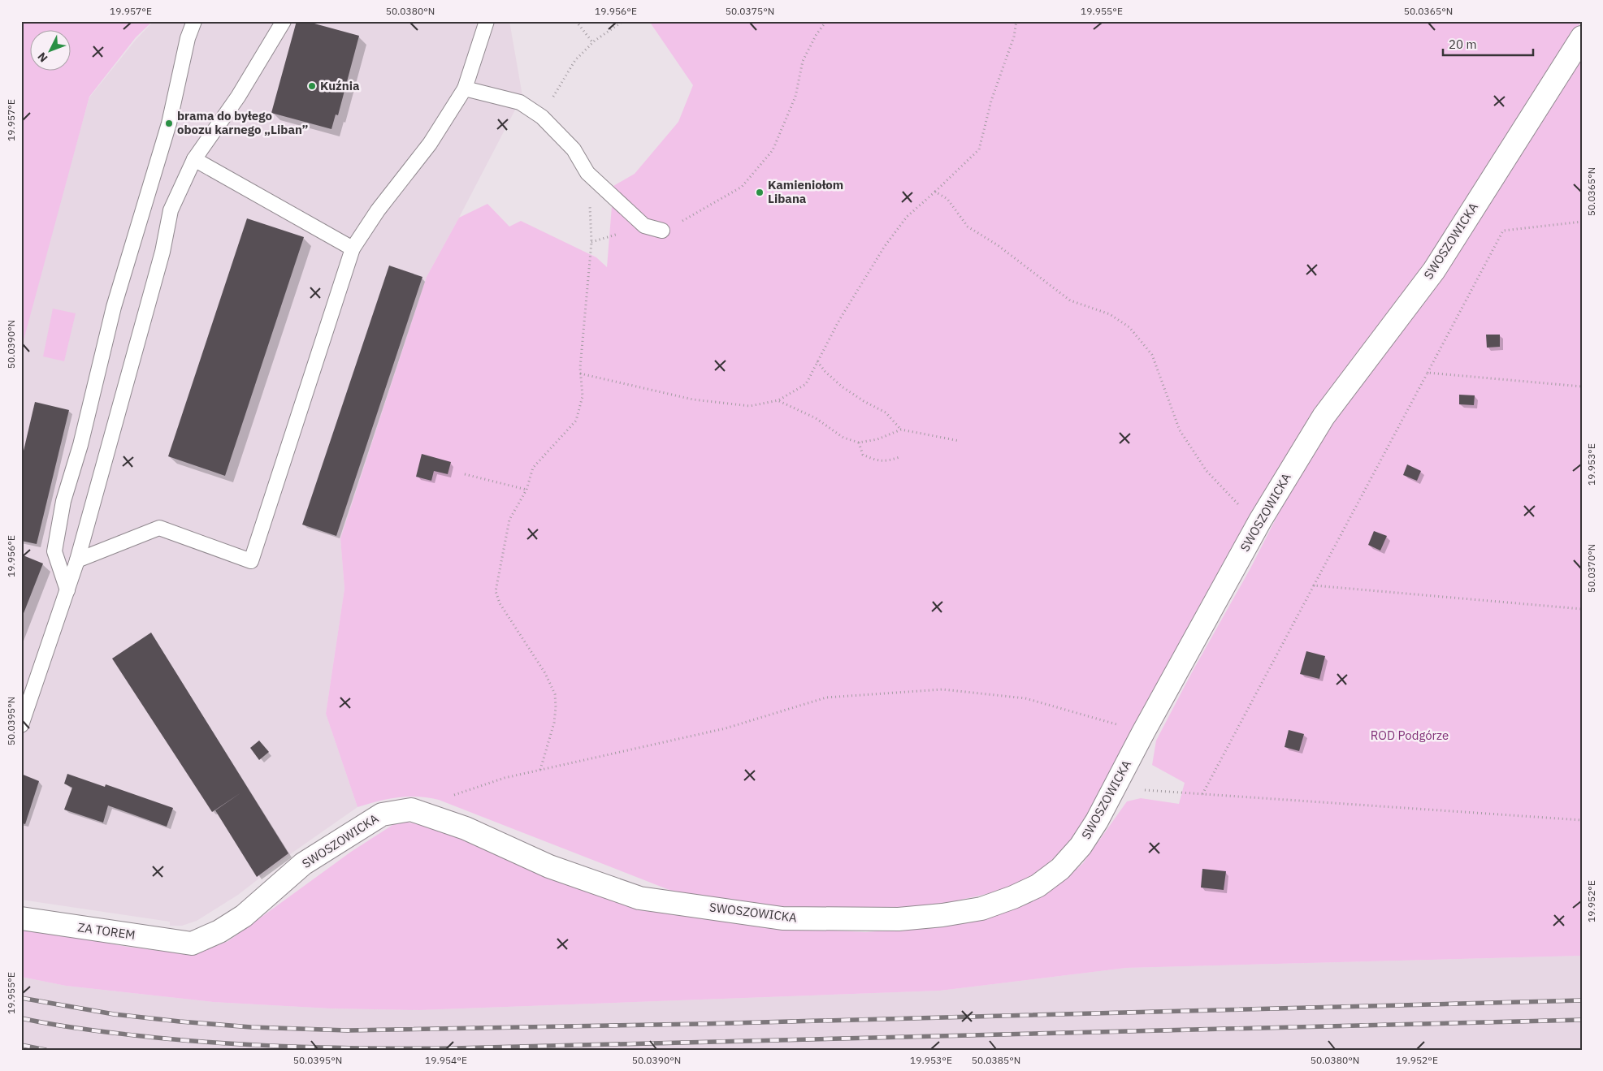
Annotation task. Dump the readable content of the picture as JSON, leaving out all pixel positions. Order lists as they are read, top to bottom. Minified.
{"streets":{"street":["SWOSZOWICKA","ZA TOREM"]},"crossings":[["SWOSZOWICKA","ZA TOREM"]],"parks":["ROD Podgórze"],"places":["Kuźnia","brama do byłego obozu karnego „Liban”","Kamieniołom Libana"],"scale_bar":"20 m","north":"bottom left","coordinates":["19.957°E","50.0380°N","19.956°E","50.0375°N","19.955°E","50.0365°N","50.0390°N","19.953°E","50.0370°N","50.0395°N","19.952°E","19.954°E","50.0385°N"]}
